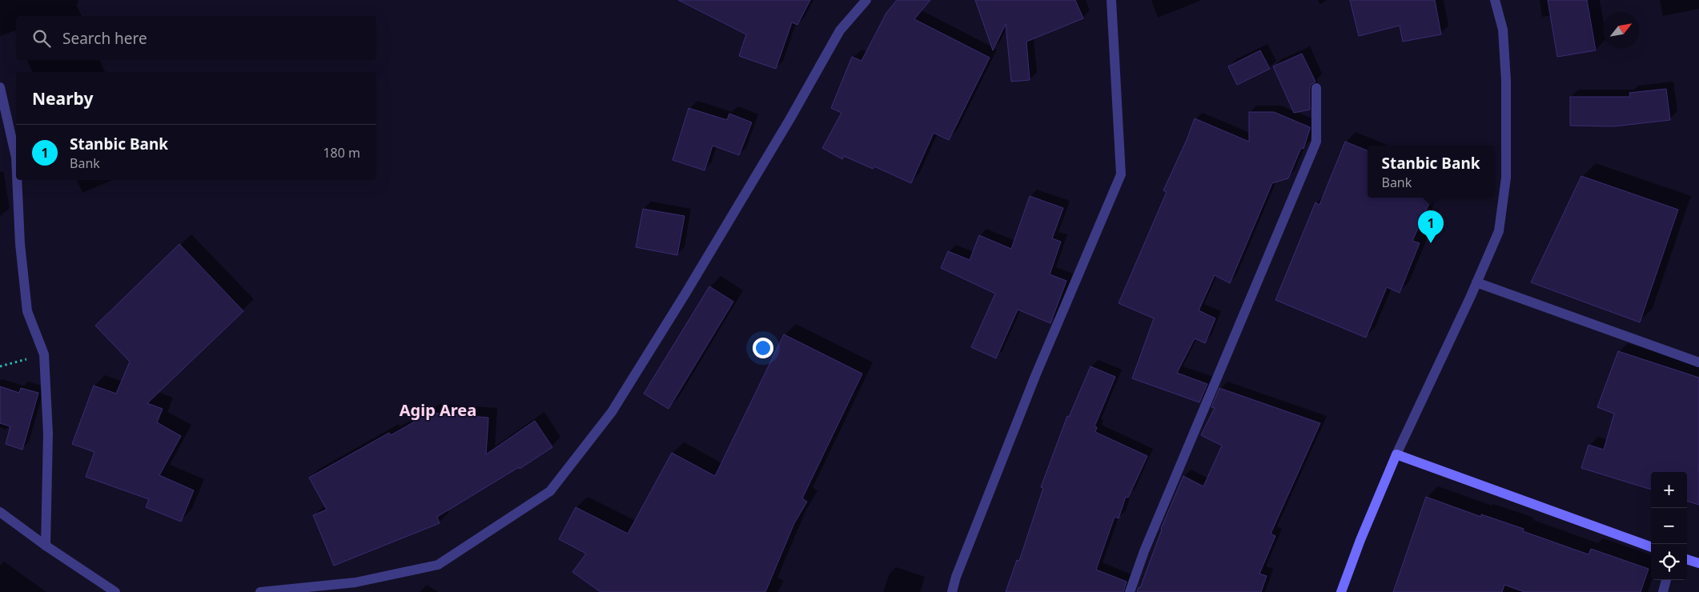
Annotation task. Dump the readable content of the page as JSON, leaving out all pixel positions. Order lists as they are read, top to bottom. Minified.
{"districts":["Agip Area"],"north":"top right","page":{"search":"Search here","heading":"Nearby","list":[{"mark":"1","name":"Stanbic Bank","note":"Bank","value":"180 m"}],"popup":["Stanbic Bank","Bank"],"pins":"1","map_buttons":["+","−"]}}
